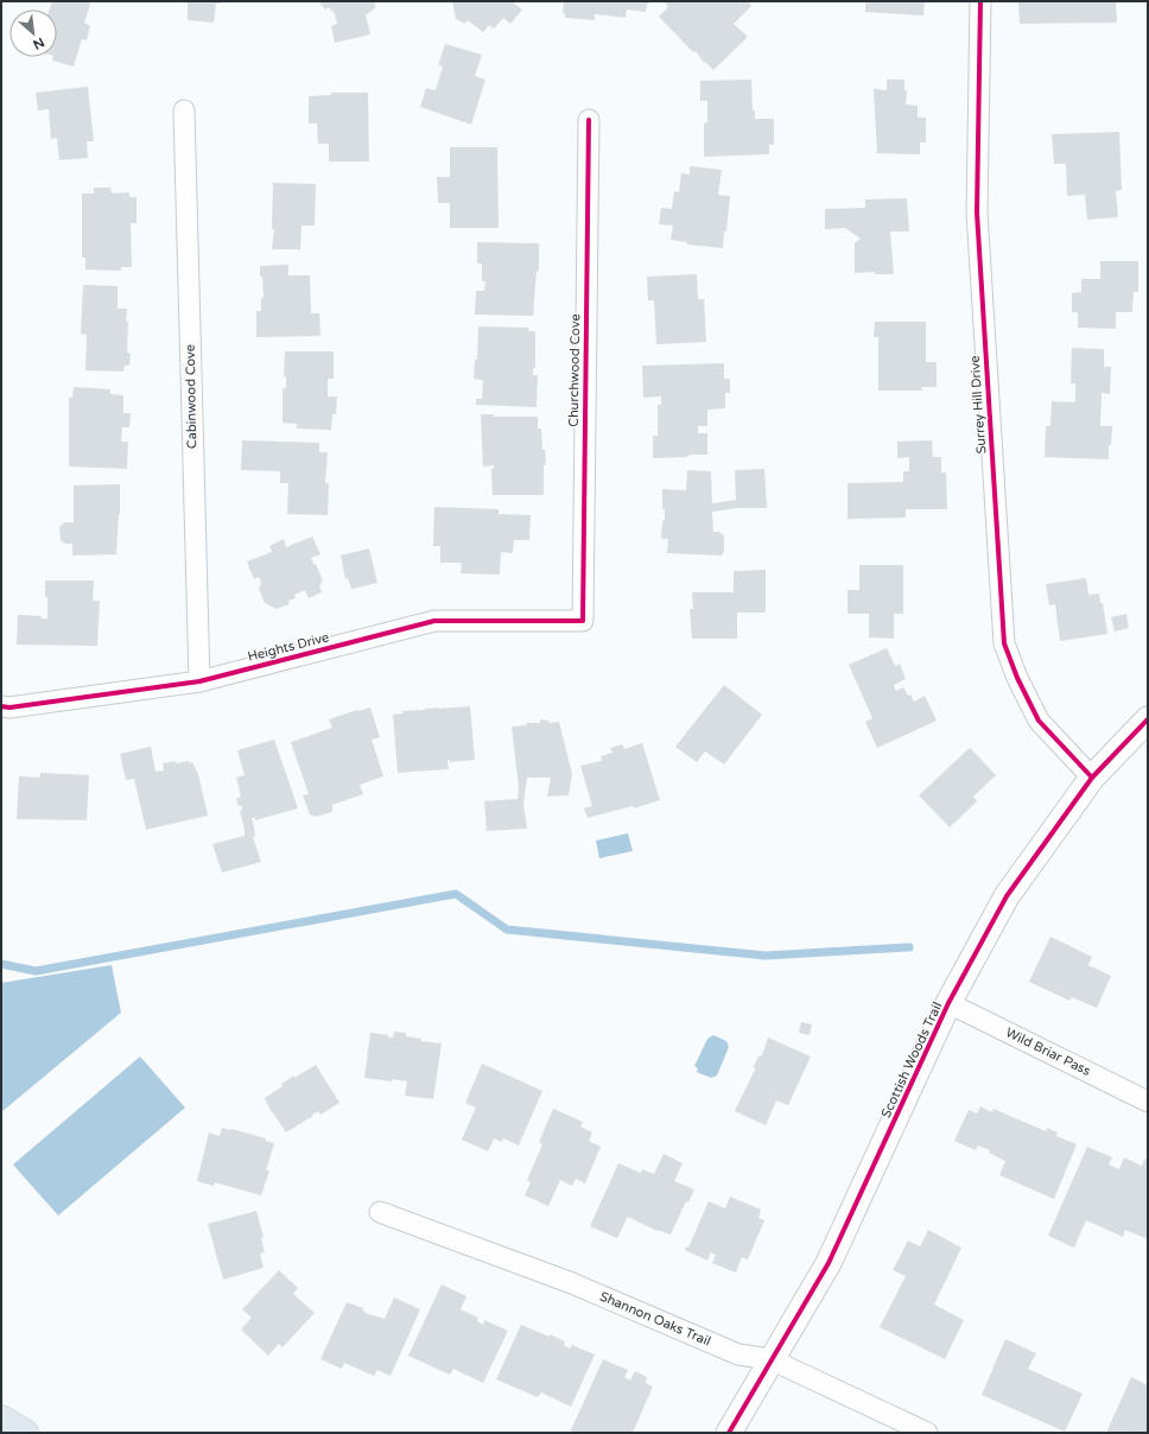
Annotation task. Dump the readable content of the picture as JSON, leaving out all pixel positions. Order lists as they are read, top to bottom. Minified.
{"streets":{"street":["Churchwood Cove","Cabinwood Cove","Surrey Hill Drive","Heights Drive","Wild Briar Pass","Scottish Woods Trail","Shannon Oaks Trail"]},"crossings":[["Churchwood Cove","Heights Drive"],["Cabinwood Cove","Heights Drive"],["Surrey Hill Drive","Scottish Woods Trail"],["Wild Briar Pass","Scottish Woods Trail"],["Scottish Woods Trail","Shannon Oaks Trail"]],"north":"bottom right"}
